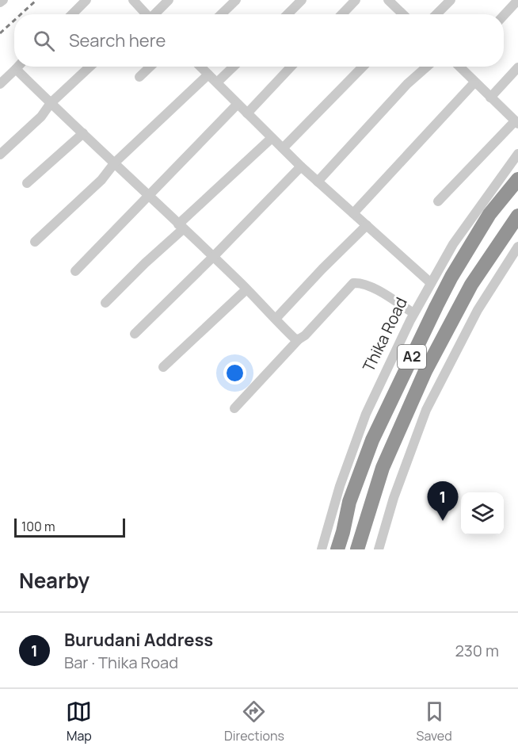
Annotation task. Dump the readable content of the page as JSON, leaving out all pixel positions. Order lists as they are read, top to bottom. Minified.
{"streets":{"highway":["A2"],"street":["Thika Road"]},"scale_bar":"100 m","page":{"search":"Search here","pins":"1","scale":"100 m","heading":"Nearby","list":[{"mark":"1","name":"Burudani Address","note":"Bar · Thika Road","value":"230 m"}],"nav":["Map","Directions","Saved"]}}
